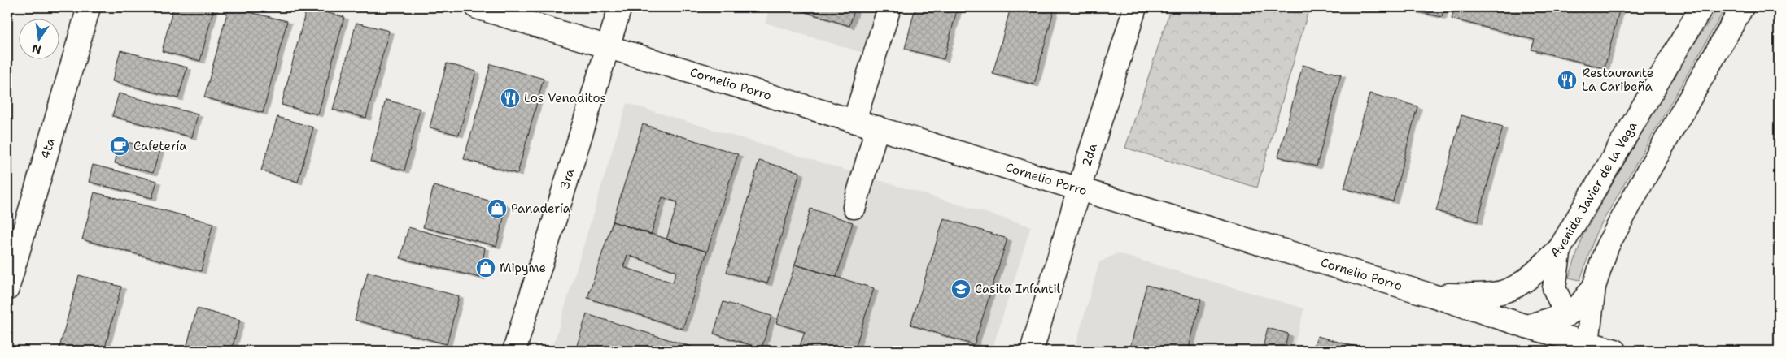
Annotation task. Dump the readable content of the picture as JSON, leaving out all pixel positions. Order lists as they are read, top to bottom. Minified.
{"streets":{"main road":["Cornelio Porro","4ta","2da","3ra","Avenida Javier de la Vega"]},"crossings":[["Cornelio Porro","2da"],["Cornelio Porro","3ra"],["Cornelio Porro","Avenida Javier de la Vega"]],"places":{"restaurant":["Restaurante La Caribeña","Los Venaditos"],"cafe":["Cafetería"],"shop":["Panadería","Mipyme"],"school or university":["Casita Infantil"]},"north":"bottom"}
